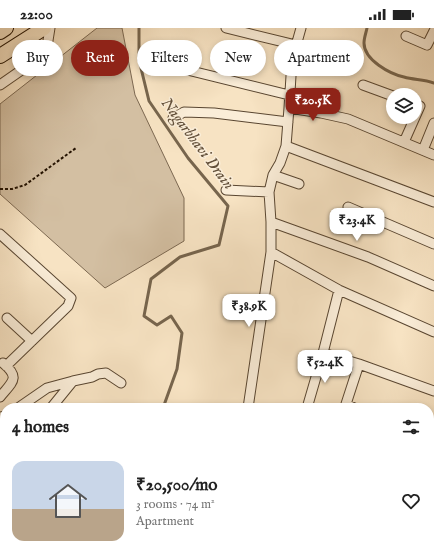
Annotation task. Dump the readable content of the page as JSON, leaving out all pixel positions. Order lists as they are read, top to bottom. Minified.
{"water":["Nagarbhavi Drain"],"page":{"status":"22:00","chip":["Buy","Rent","Filters","New","Apartment"],"price":["₹20.5K","₹23.4K","₹38.9K","₹52.4K"],"heading":"4 homes","list":[{"name":"₹20,500/mo","note":"3 rooms · 74 m² · Apartment"}]}}
